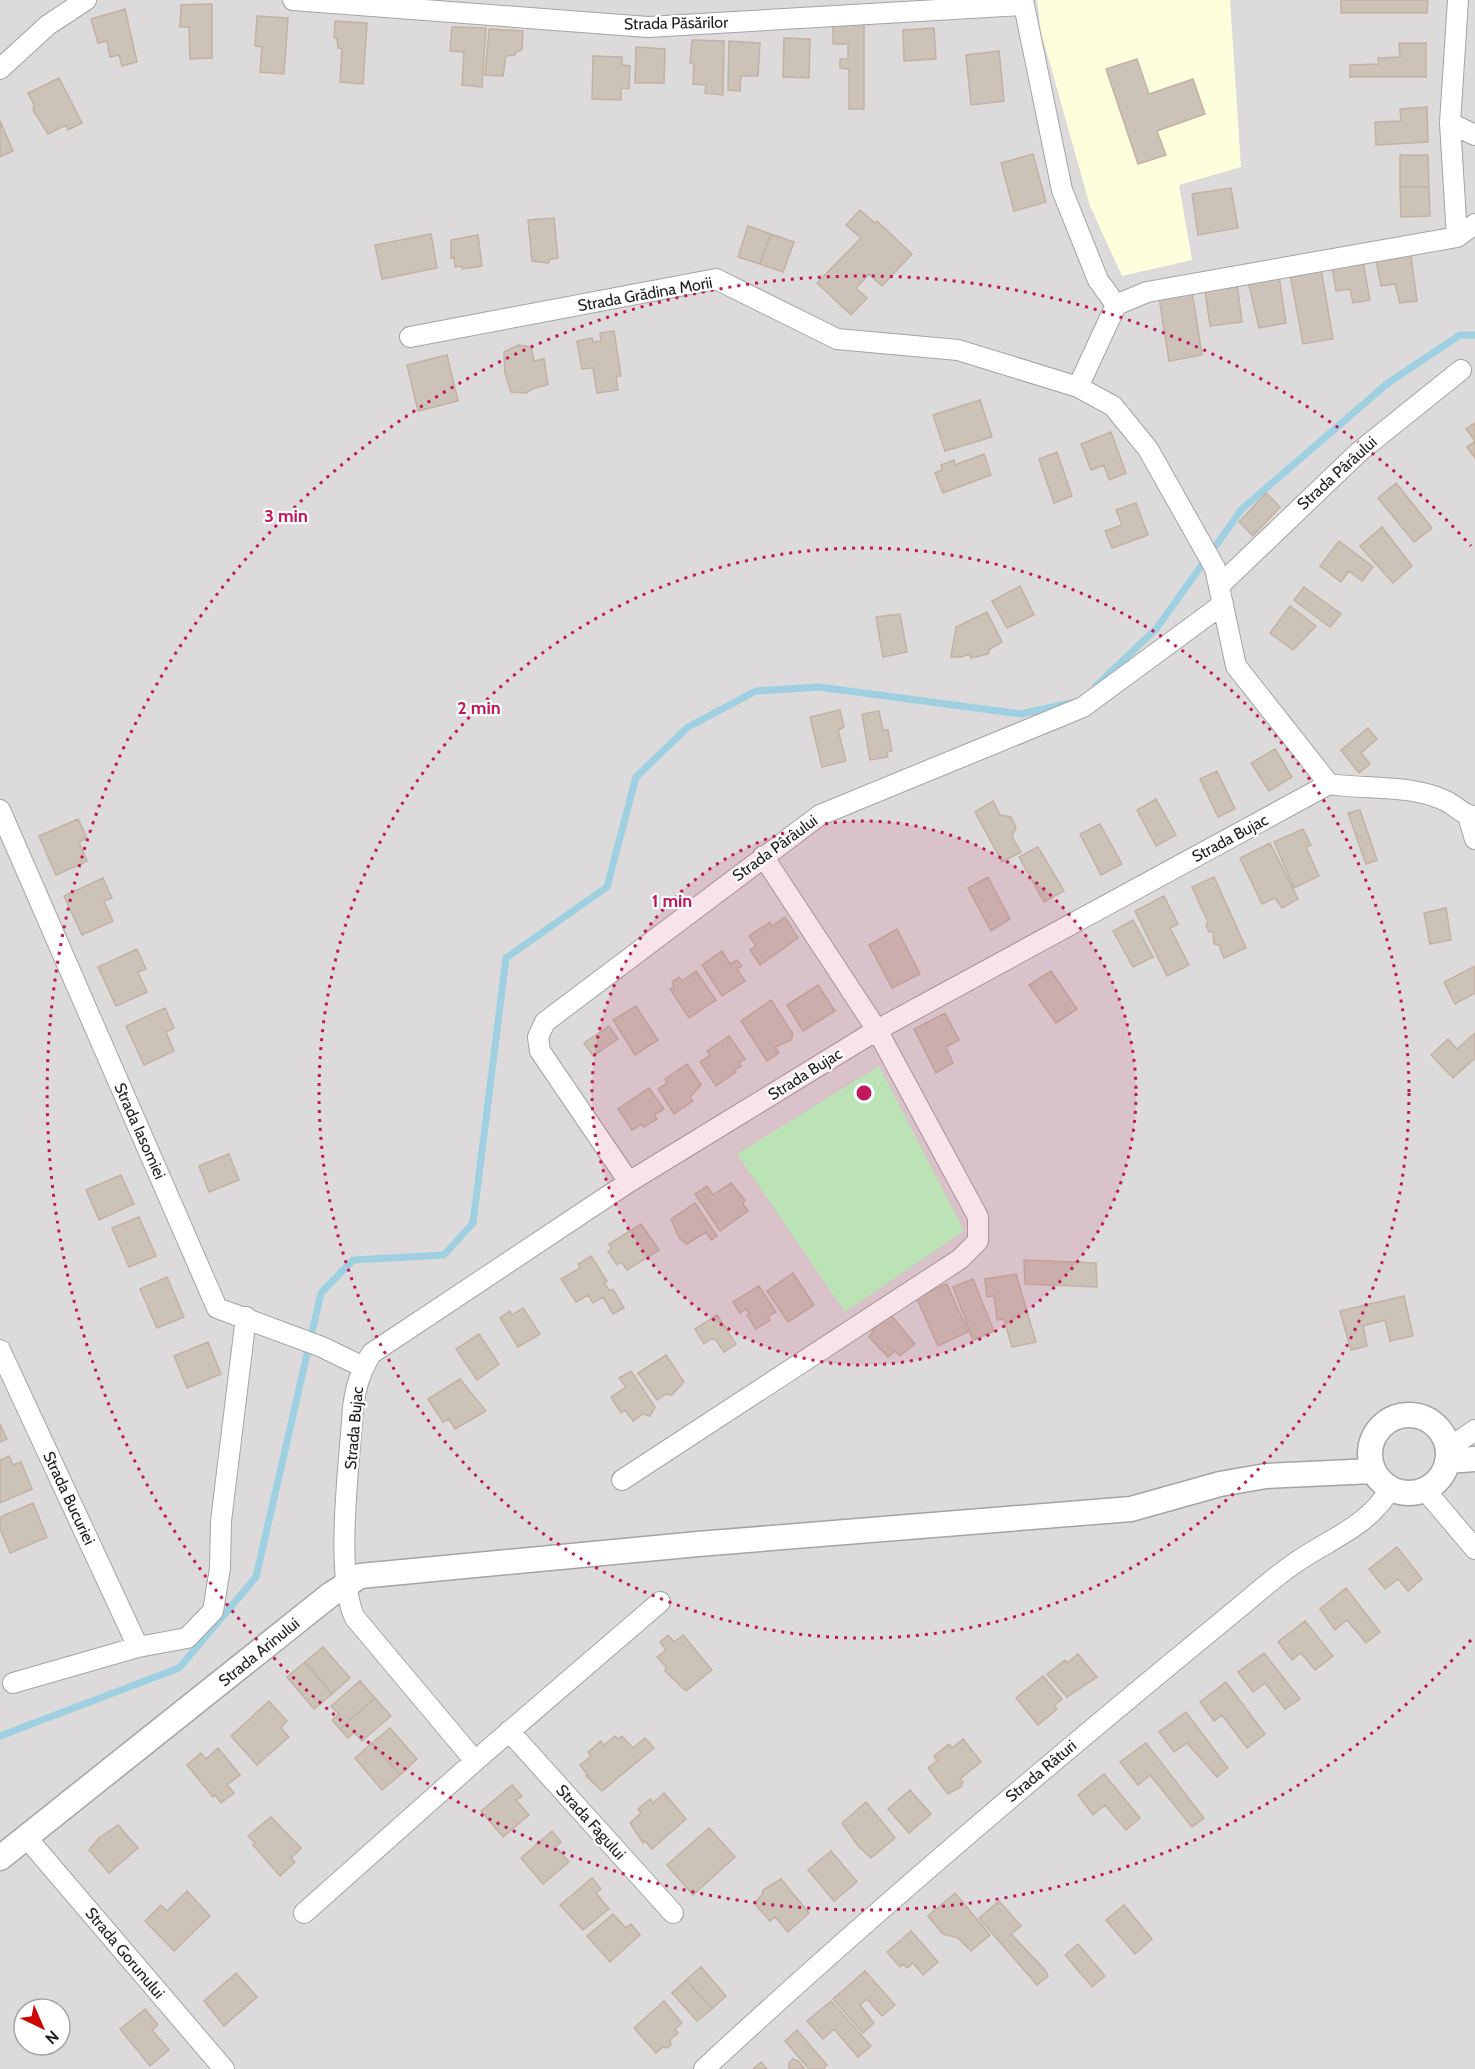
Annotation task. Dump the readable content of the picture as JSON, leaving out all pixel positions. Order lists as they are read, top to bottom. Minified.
{"streets":{"street":["Strada Păsărilor","Strada Grădina Morii","Strada Pârâului","Strada Bujac","Strada Iasomiei","Strada Bucuriei","Strada Arinului","Strada Râturi","Strada Fagului","Strada Gorunului"]},"crossings":[["Strada Grădina Morii","Strada Pârâului"],["Strada Grădina Morii","Strada Bujac"],["Strada Pârâului","Strada Bujac"],["Strada Bujac","Strada Iasomiei"],["Strada Bujac","Strada Arinului"],["Strada Arinului","Strada Râturi"],["Strada Arinului","Strada Gorunului"]],"north":"bottom right","rings":["3 min","2 min","1 min"]}
